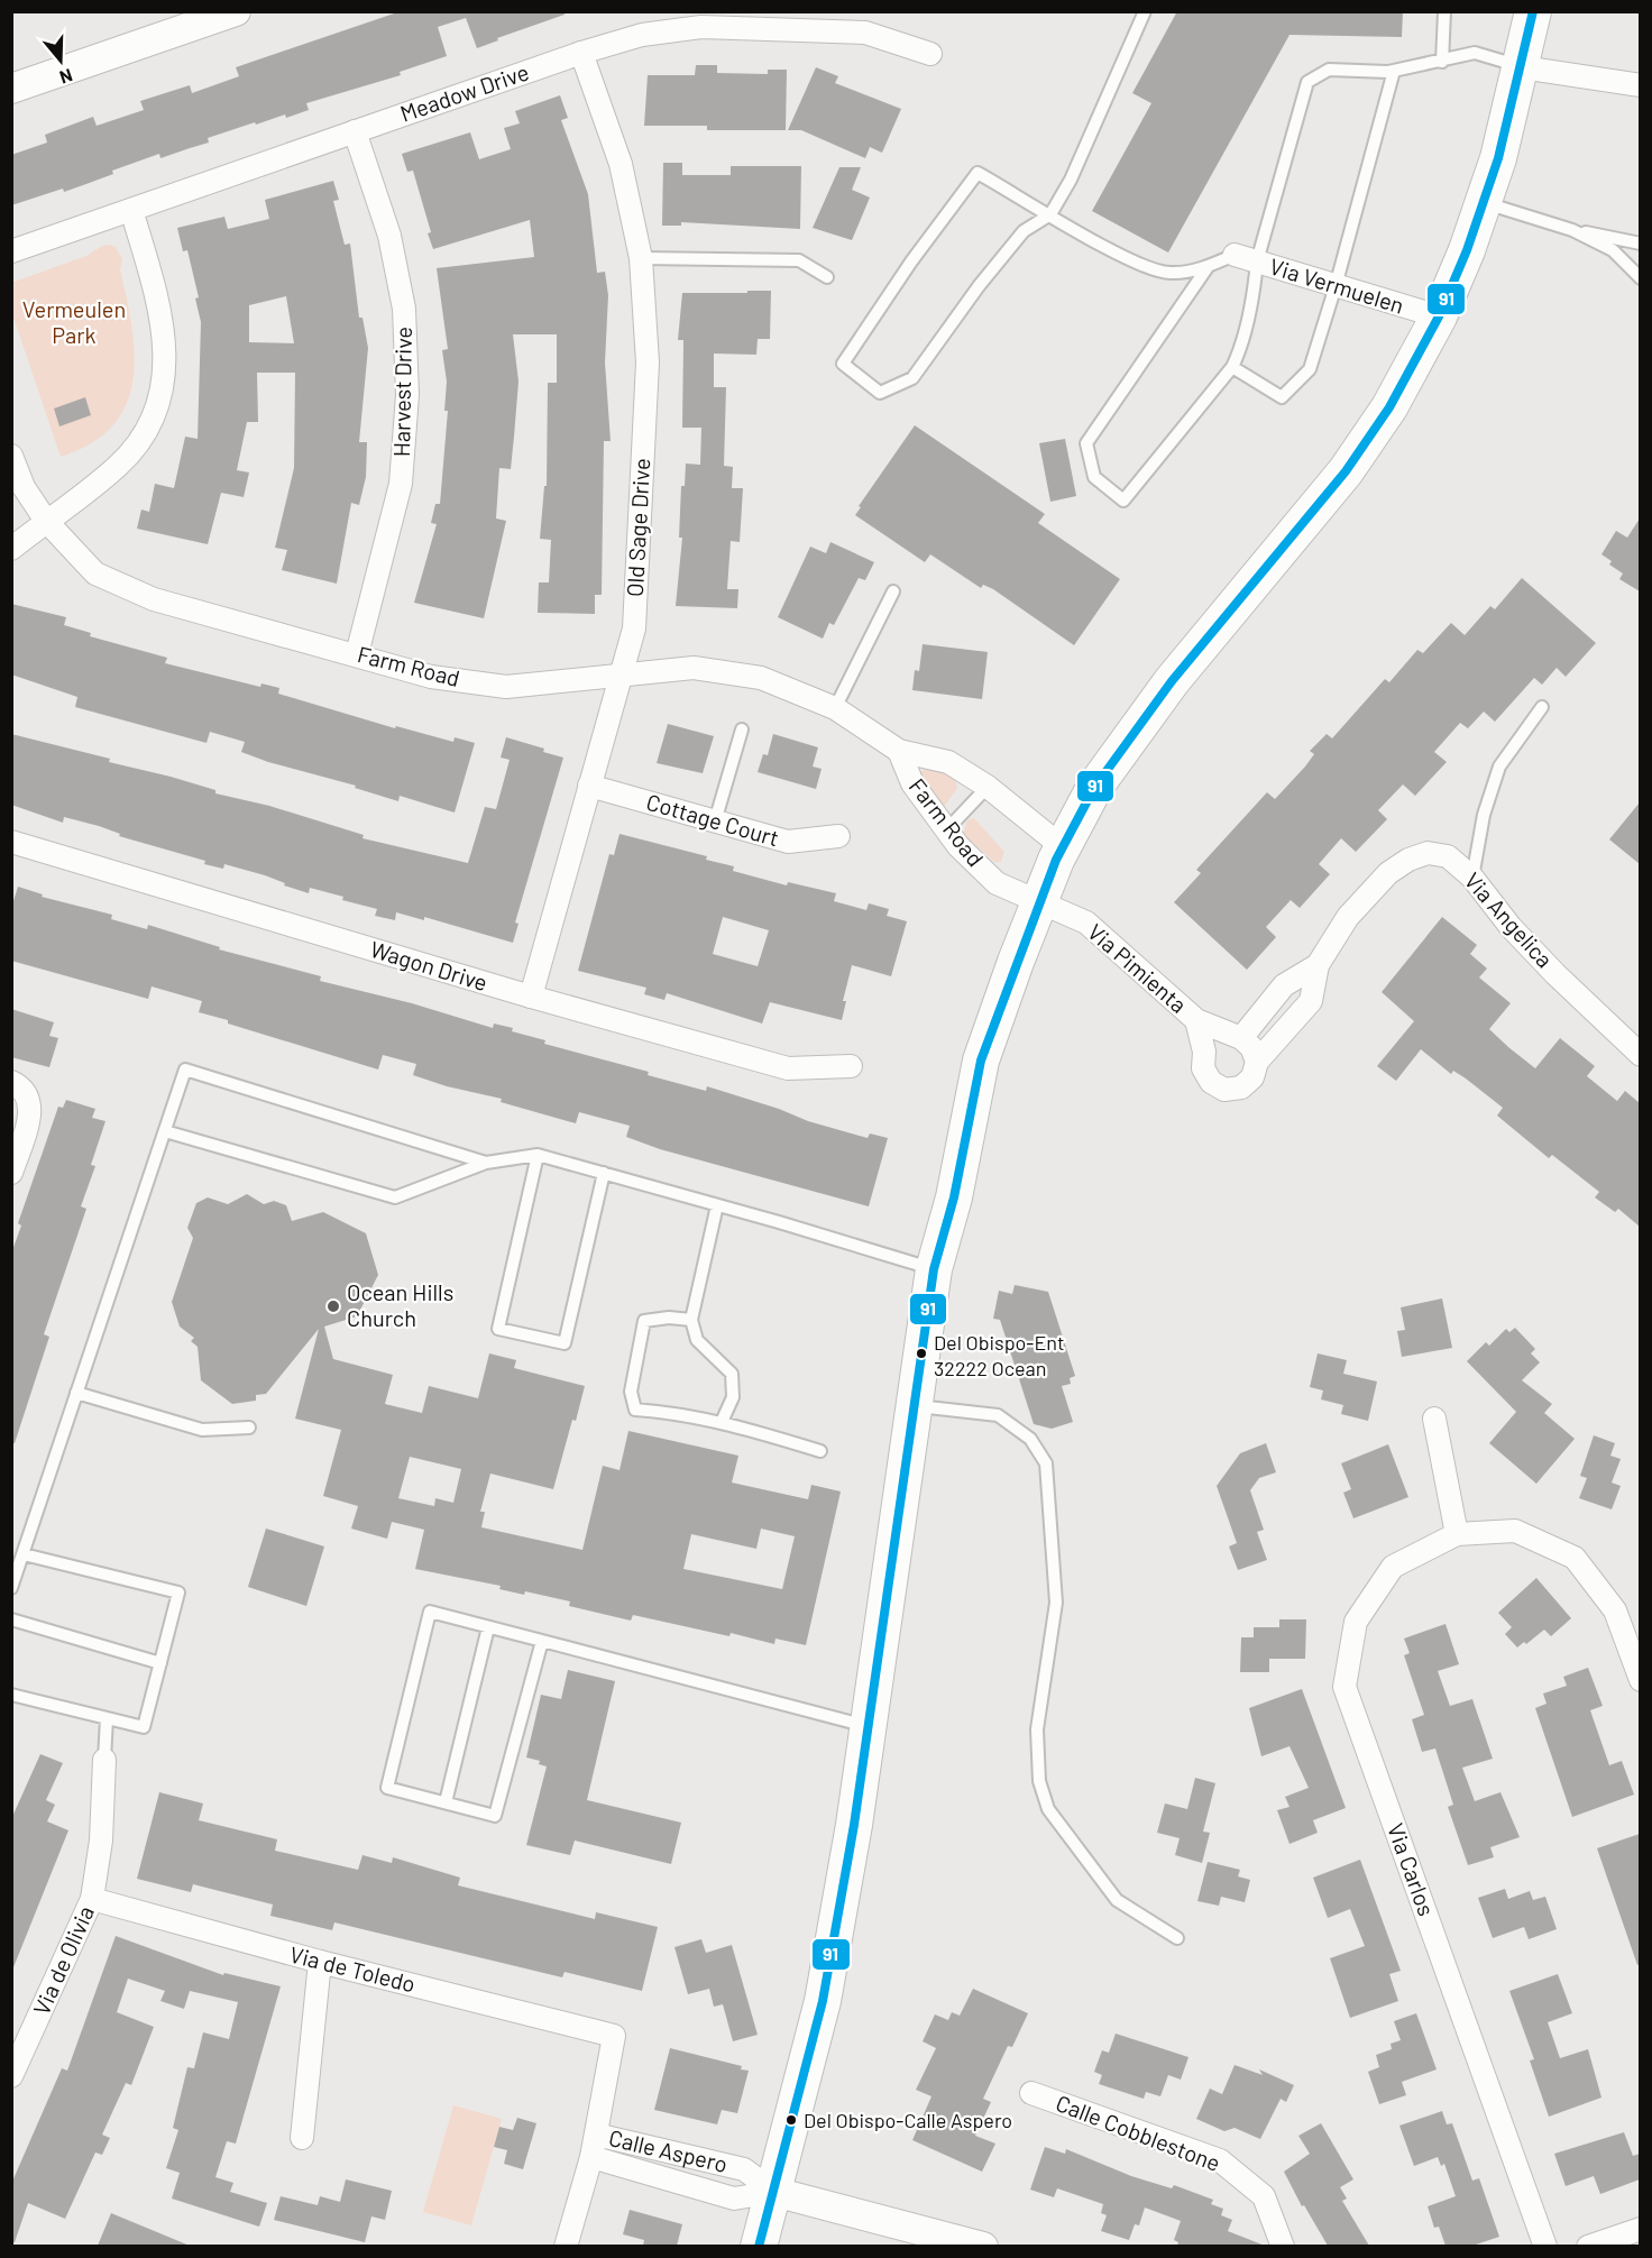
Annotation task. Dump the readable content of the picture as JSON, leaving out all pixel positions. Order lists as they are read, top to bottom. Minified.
{"streets":{"street":["Meadow Drive","Via Vermuelen","Harvest Drive","Old Sage Drive","Farm Road","Cottage Court","Via Angelica","Wagon Drive","Via Pimienta","Via Carlos","Via de Olivia","Via de Toledo","Calle Cobblestone","Calle Aspero"]},"crossings":[["Meadow Drive","Harvest Drive"],["Meadow Drive","Old Sage Drive"],["Harvest Drive","Farm Road"],["Old Sage Drive","Farm Road"],["Old Sage Drive","Cottage Court"],["Old Sage Drive","Wagon Drive"],["Farm Road","Via Pimienta"],["Via Angelica","Via Pimienta"],["Via de Olivia","Via de Toledo"],["Via de Toledo","Calle Aspero"]],"parks":["Vermeulen Park"],"places":["Ocean Hills Church","Del Obispo-Ent 32222 Ocean","Del Obispo-Calle Aspero"],"lines":["transit line 91"],"north":"bottom"}
